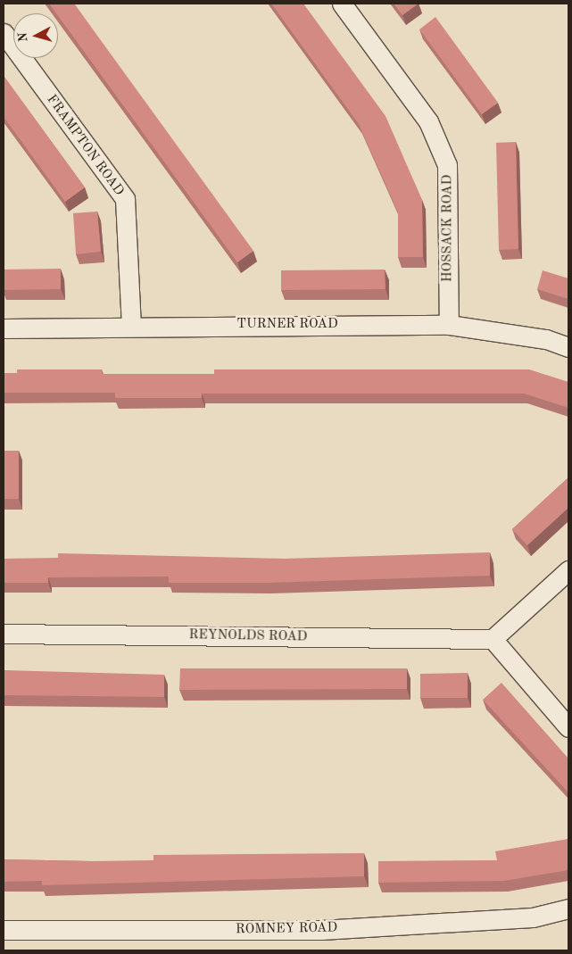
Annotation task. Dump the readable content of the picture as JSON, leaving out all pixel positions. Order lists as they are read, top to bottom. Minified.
{"streets":{"street":["FRAMPTON ROAD","HOSSACK ROAD","TURNER ROAD","REYNOLDS ROAD","ROMNEY ROAD"]},"crossings":[["FRAMPTON ROAD","TURNER ROAD"],["HOSSACK ROAD","TURNER ROAD"]],"north":"left"}
